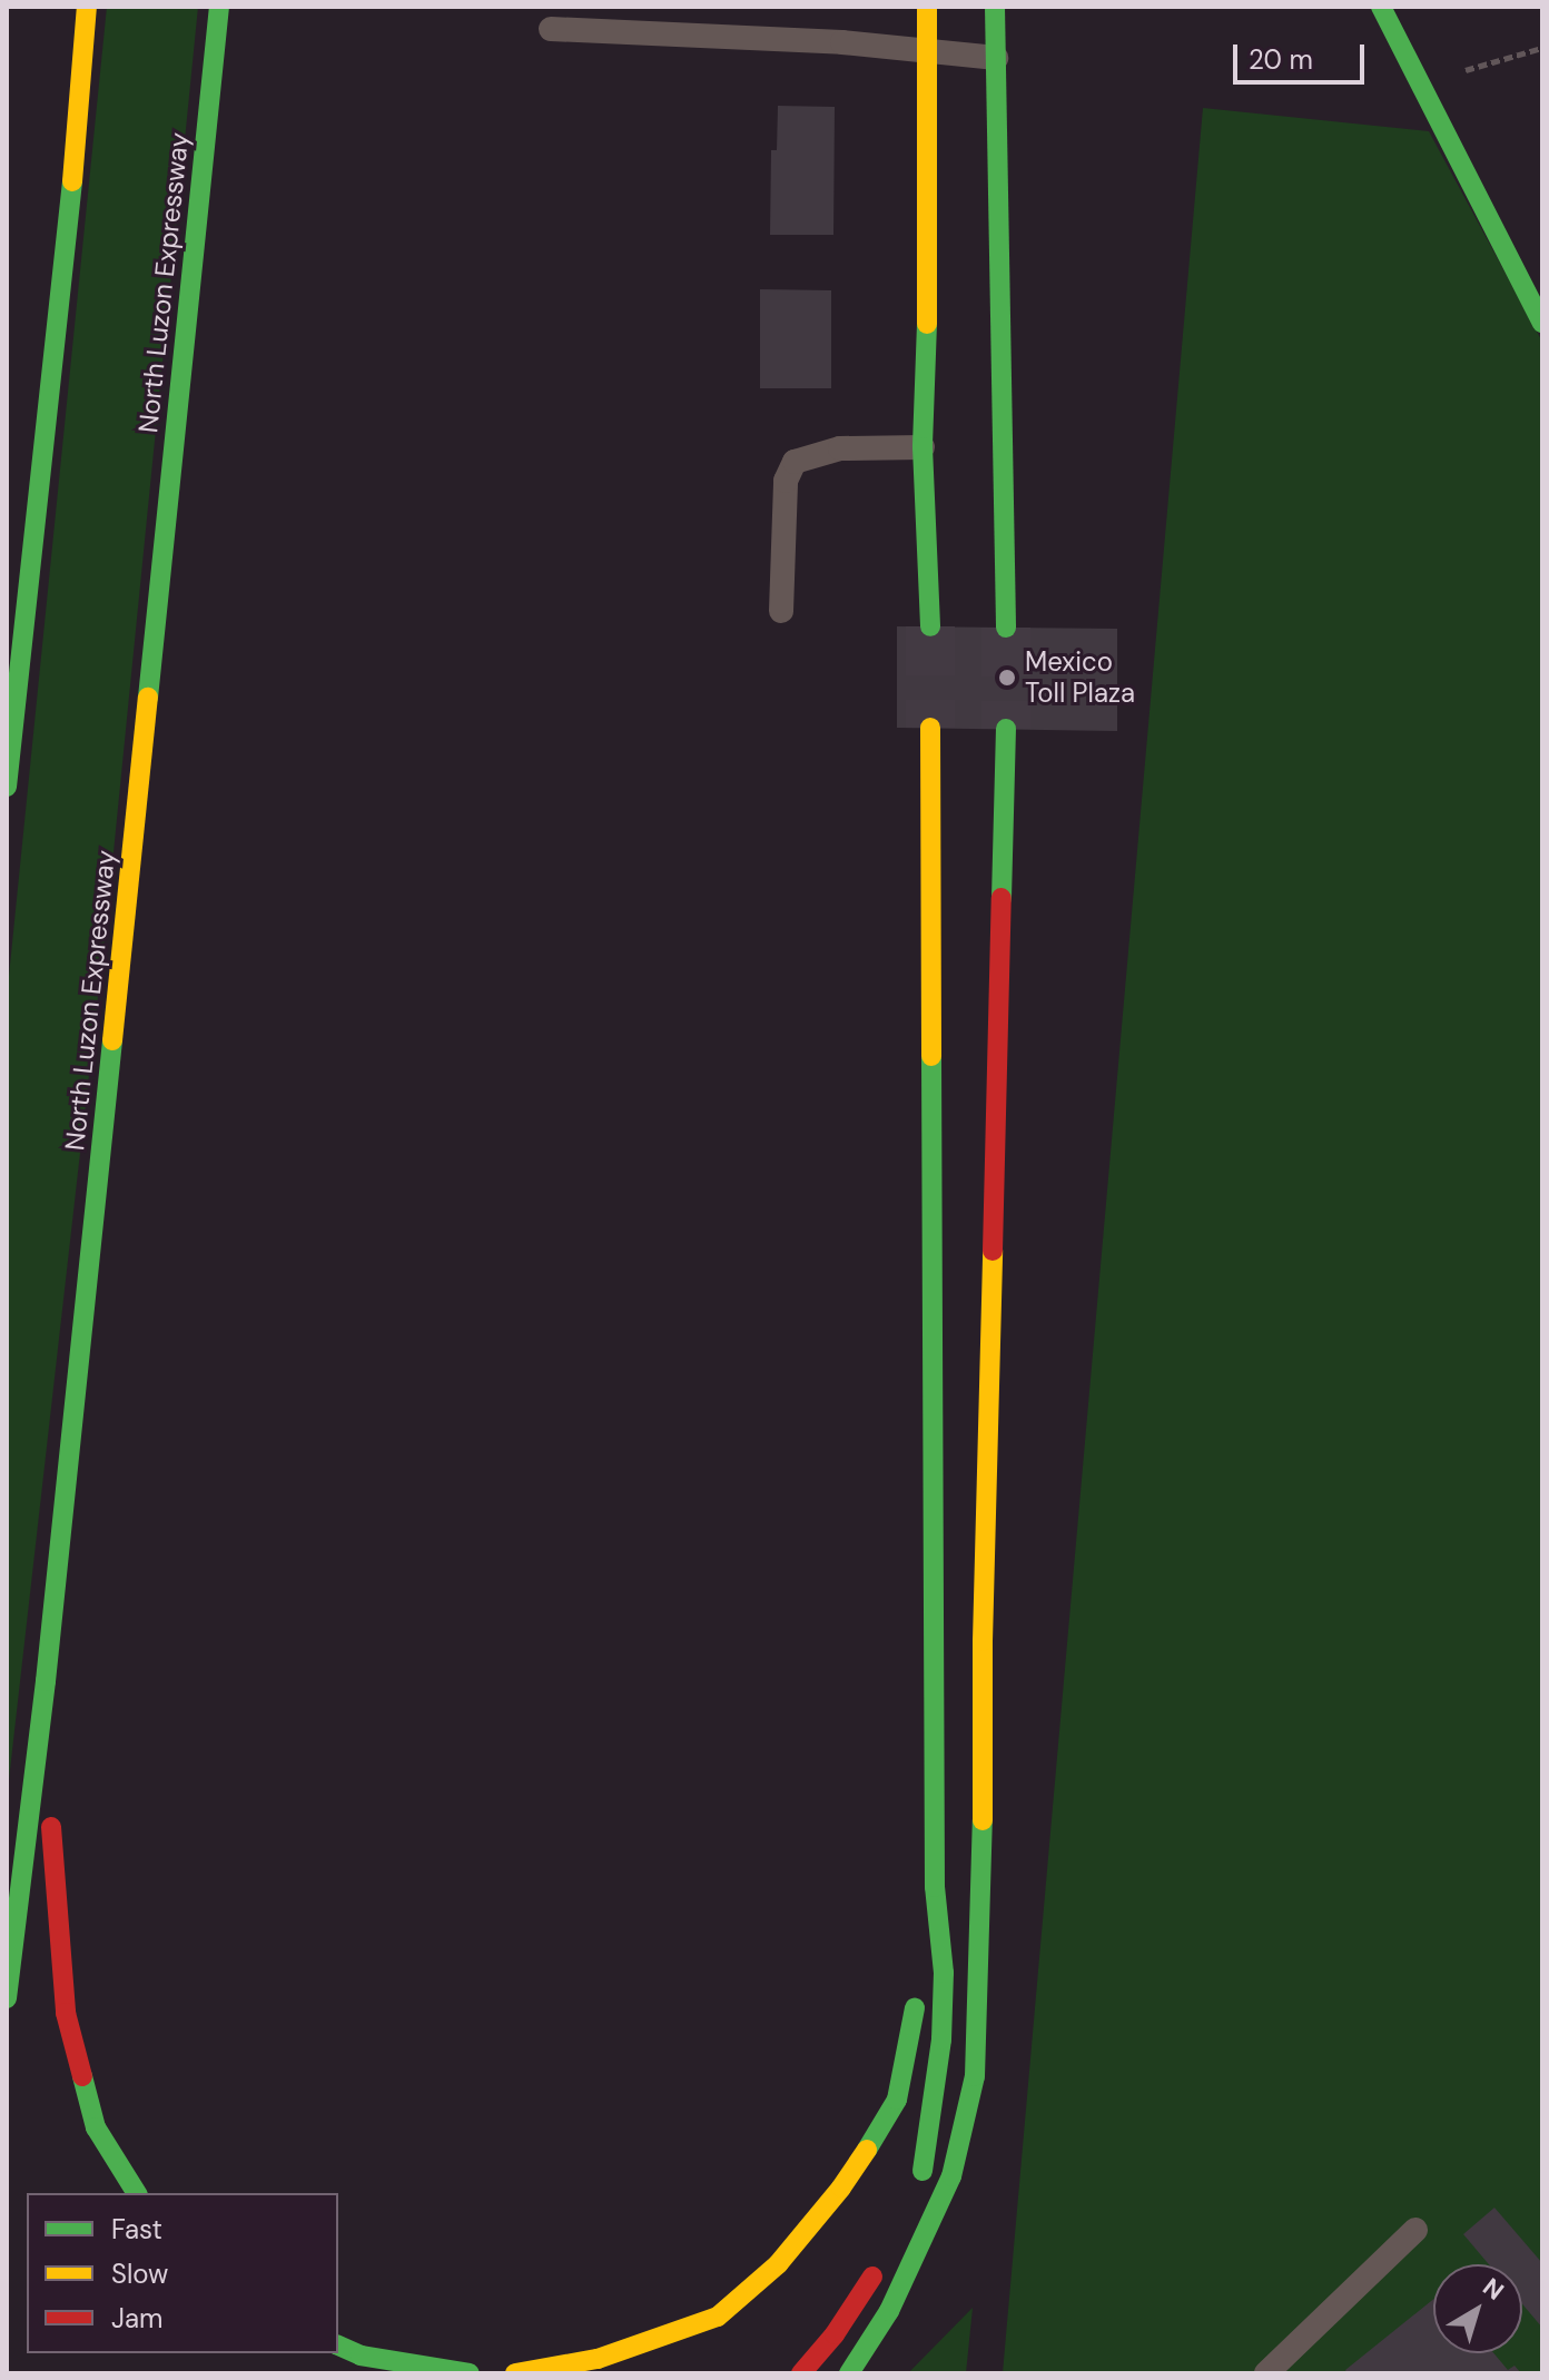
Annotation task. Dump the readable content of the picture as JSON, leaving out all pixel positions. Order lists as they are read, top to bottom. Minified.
{"streets":{"main road":["North Luzon Expressway"]},"places":["Mexico Toll Plaza"],"legend":["Fast","Slow","Jam"],"scale_bar":"20 m","north":"top right"}
